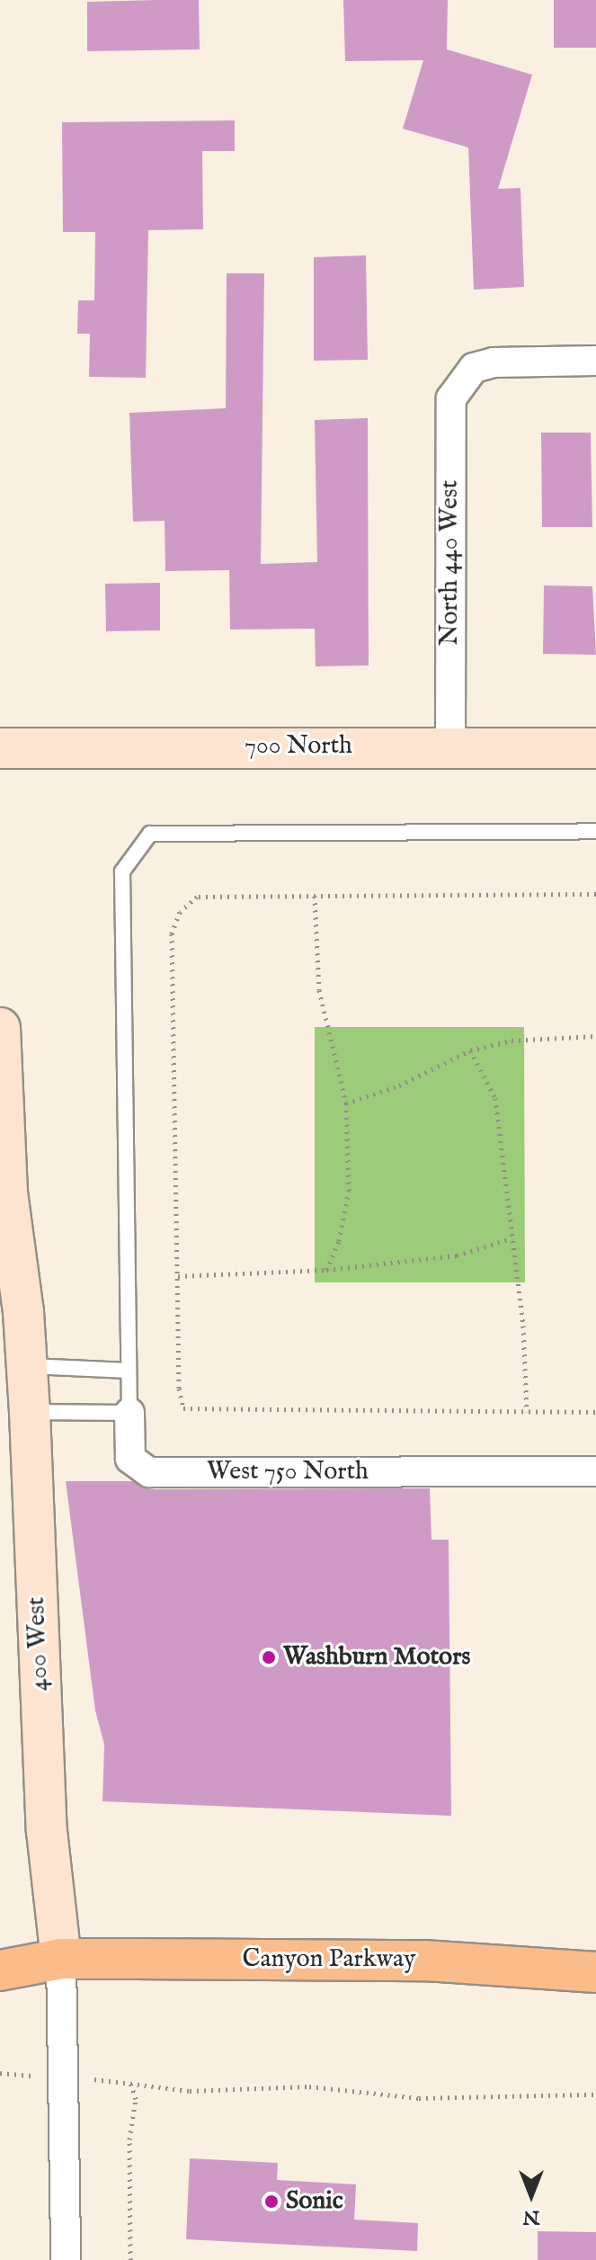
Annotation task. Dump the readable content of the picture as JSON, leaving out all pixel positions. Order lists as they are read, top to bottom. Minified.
{"streets":{"highway":["Canyon Parkway"],"main road":["700 North","400 West"],"street":["North 440 West","West 750 North"]},"crossings":[["North 440 West","700 North"],["400 West","Canyon Parkway"]],"places":["Washburn Motors","Sonic"],"north":"bottom"}
